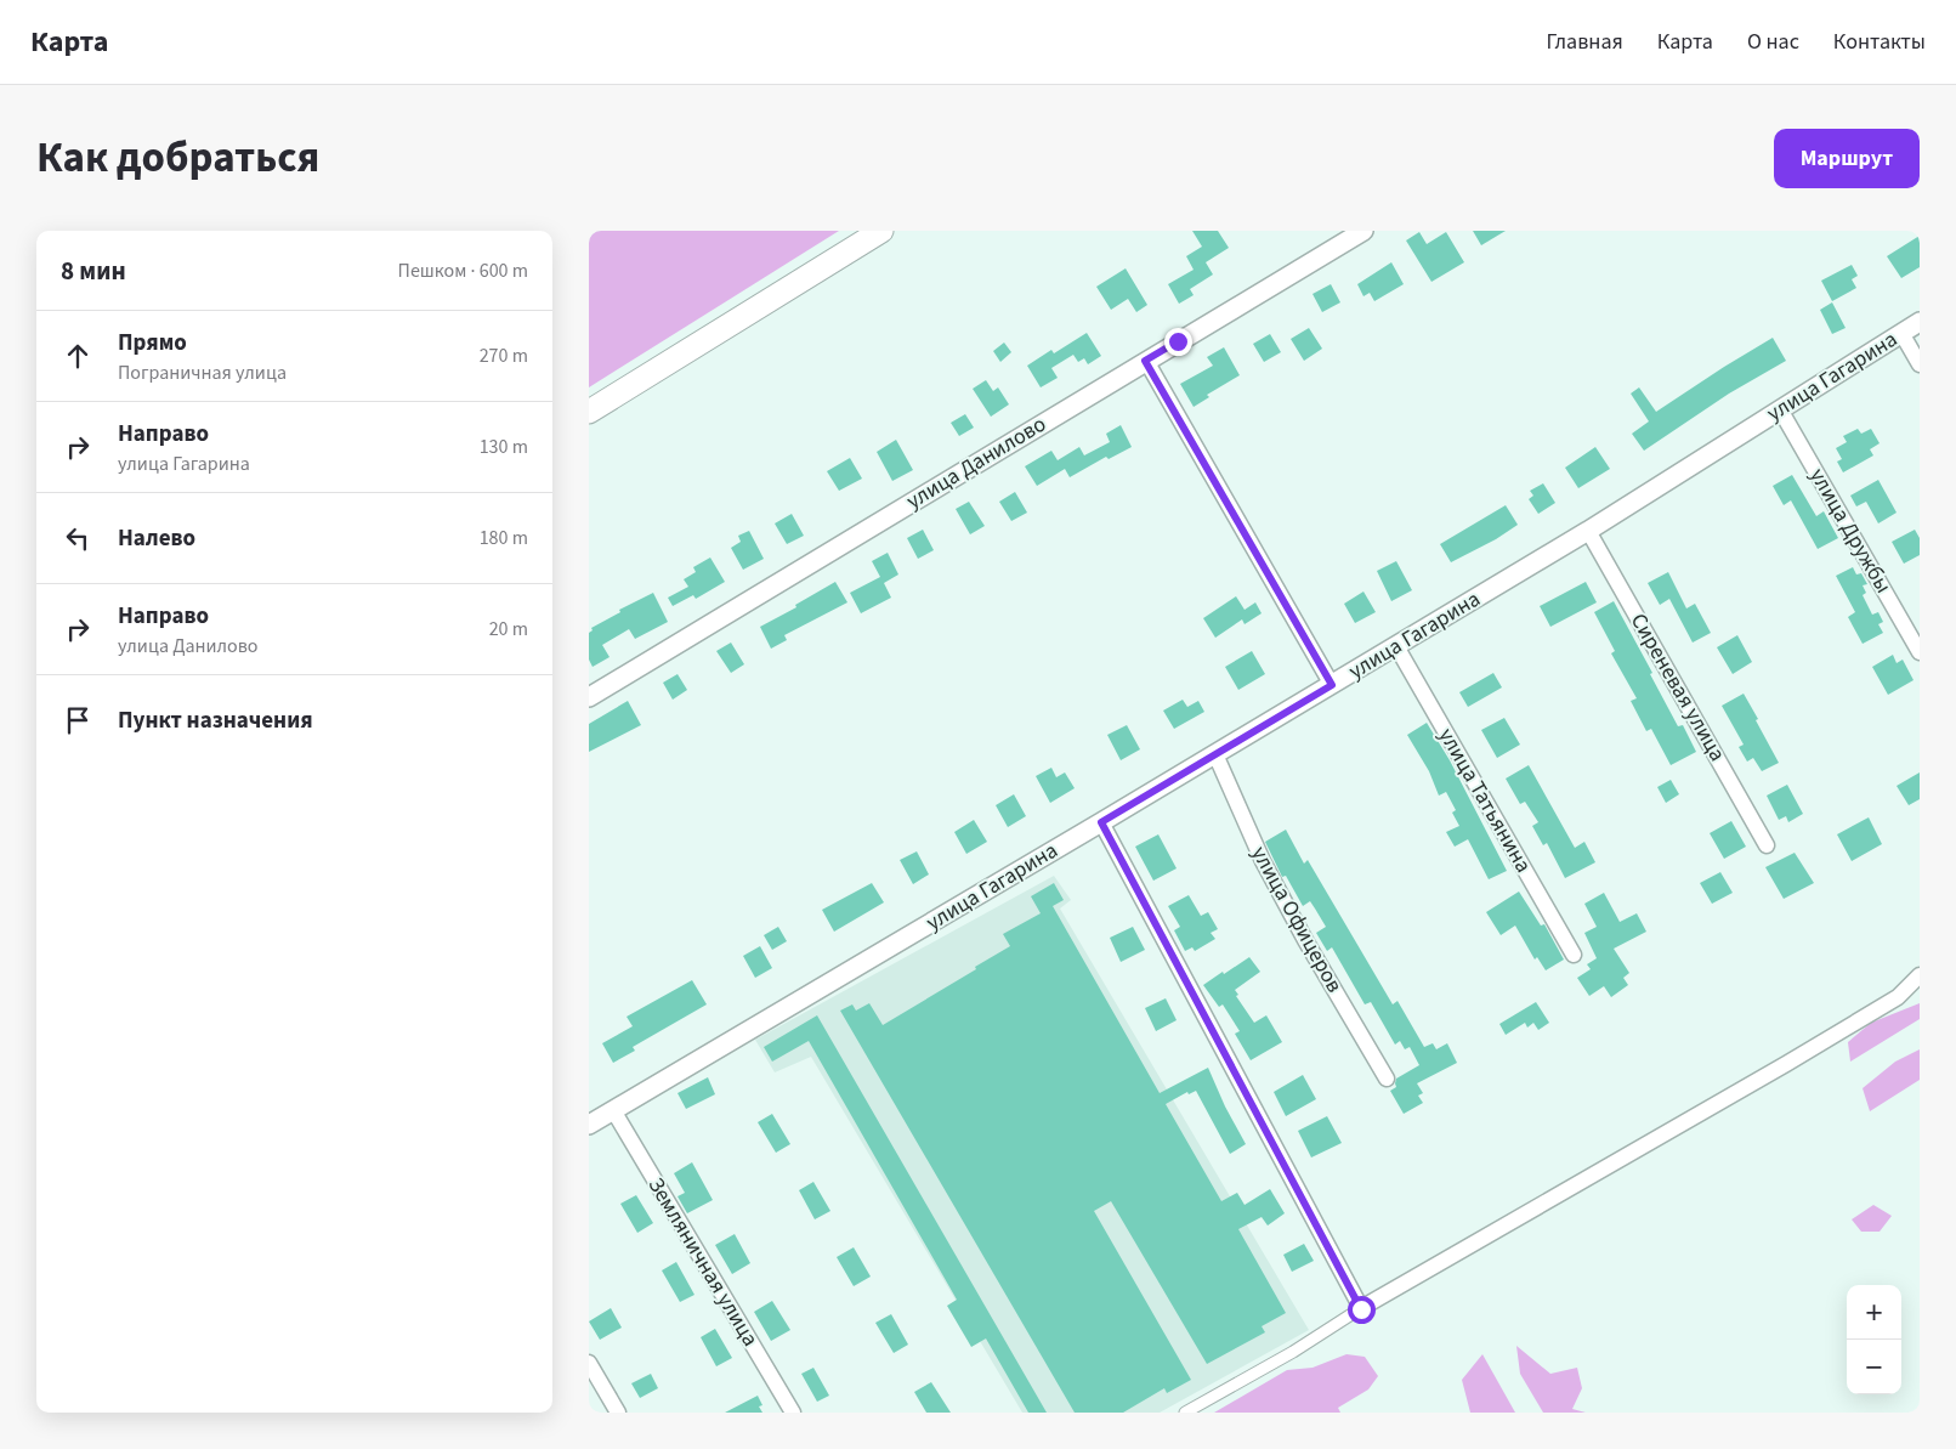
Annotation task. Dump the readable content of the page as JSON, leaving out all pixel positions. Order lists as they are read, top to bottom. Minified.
{"streets":{"street":["улица Гагарина","улица Данилово","улица Дружбы","Сиреневая улица","улица Татьянина","улица Офицеров","Земляничная улица"]},"crossings":[["улица Гагарина","улица Дружбы"],["улица Гагарина","Сиреневая улица"],["улица Гагарина","улица Татьянина"],["улица Гагарина","улица Офицеров"],["улица Гагарина","Земляничная улица"]],"page":{"header":"Карта","nav":["Главная","Карта","О нас","Контакты"],"title":"Как добраться","buttons":"Маршрут","heading":["8 мин","Пешком · 600 m"],"list":[["Прямо","Пограничная улица","270 m"],["Направо","улица Гагарина","130 m"],["Налево","180 m"],["Направо","улица Данилово","20 m"],"Пункт назначения"],"map_buttons":["+","−"]}}
